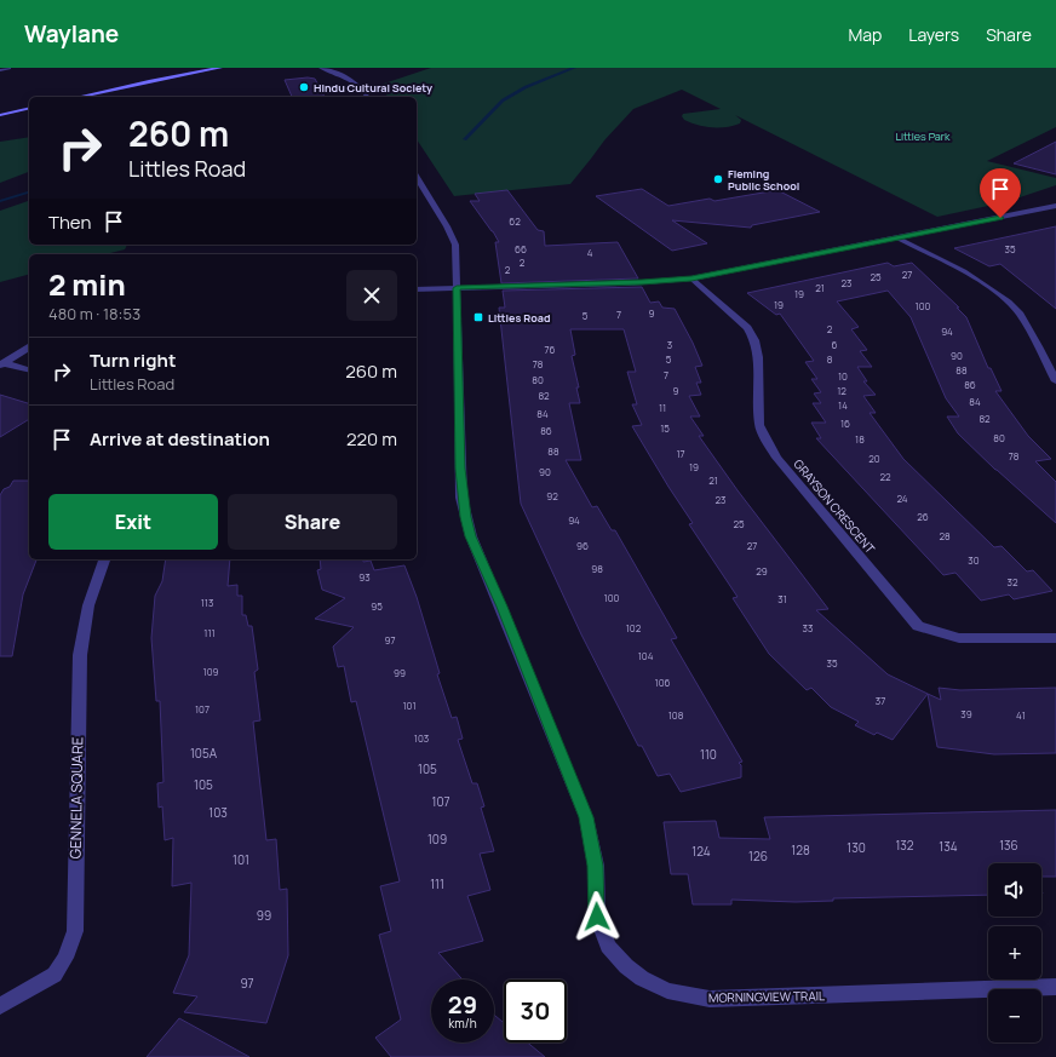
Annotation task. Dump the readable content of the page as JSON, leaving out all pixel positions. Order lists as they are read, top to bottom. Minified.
{"streets":{"street":["GRAYSON CRESCENT","GENNELA SQUARE","MORNINGVIEW TRAIL"]},"parks":["Littles Park"],"places":{"other":["Hindu Cultural Society","Fleming Public School"],"transit":["Littles Road"]},"house_numbers":["62","66","35","4","2","2","27","25","23","21","19","19","100","9","7","5","2","94","3","6","76","90","5","8","78","88","7","10","80","86","9","12","82","84","14","11","84","82","16","15","86","80","18","88","17","78","20","19","90","22","21","92","24","23","26","94","25","28","96","27","30","98","29","93","32","100","31","113","95","102","33","111","97","104","35","109","99","106","37","101","107","39","108","41","103","105A","110","105","105","107","103","109","132","136","134","130","128","124","126","101","111","99","97"],"page":{"header":"Waylane","nav":["Map","Layers","Share"],"turn":["260 m","Littles Road"],"then":"Then","heading":["2 min","480 m · 18:53"],"list":[{"name":"Turn right","note":"Littles Road","value":"260 m"},{"name":"Arrive at destination","value":"220 m"}],"buttons":["Exit","Share"],"map_buttons":["+","−"],"speed":"29 km/h","limit":"30"}}
